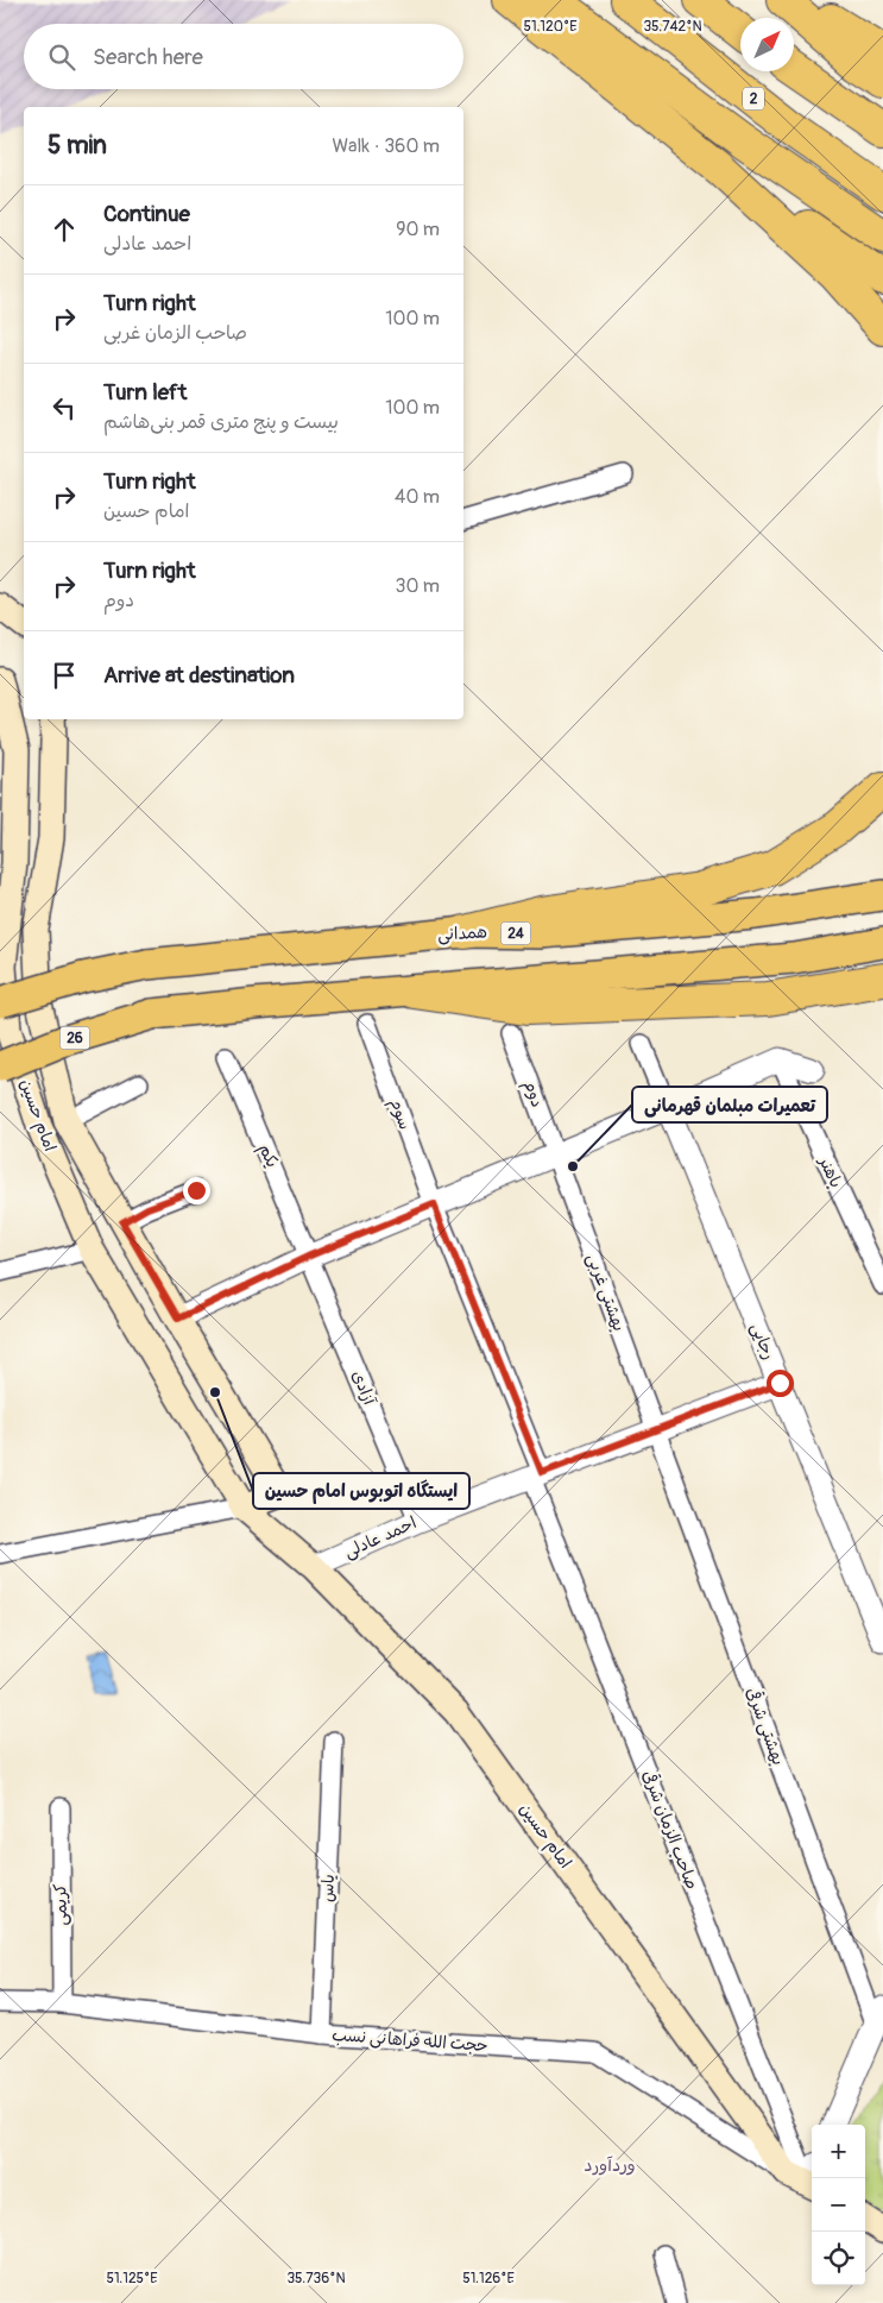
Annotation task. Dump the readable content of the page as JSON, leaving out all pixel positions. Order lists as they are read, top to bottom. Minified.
{"streets":{"highway":["2","همدانی","24","26"],"main road":["امام حسین"],"street":["دوم","سوم","یکم","باهنر","بهشتی غربی","رجایی","آزادی","احمد عادلی","بهشتی شرقی","صاحب الزمان شرقی","یاس","کریمی","حجت الله فراهانی نسب"]},"crossings":[["دوم","بهشتی غربی"],["سوم","احمد عادلی"],["سوم","صاحب الزمان شرقی"],["امام حسین","احمد عادلی"],["امام حسین","صاحب الزمان شرقی"],["امام حسین","حجت الله فراهانی نسب"],["یکم","آزادی"],["بهشتی غربی","احمد عادلی"],["بهشتی غربی","بهشتی شرقی"],["رجایی","احمد عادلی"],["آزادی","احمد عادلی"],["احمد عادلی","بهشتی شرقی"],["احمد عادلی","صاحب الزمان شرقی"],["صاحب الزمان شرقی","حجت الله فراهانی نسب"],["یاس","حجت الله فراهانی نسب"],["کریمی","حجت الله فراهانی نسب"]],"districts":["وردآورد"],"places":["تعمیرات مبلمان قهرمانی","ایستگاه اتوبوس امام حسین"],"north":"top right","page":{"search":"Search here","heading":["5 min","Walk · 360 m"],"list":[["Continue","احمد عادلی","90 m"],["Turn right","صاحب الزمان غربی","100 m"],["Turn left","بیست و پنج متری قمر بنی‌هاشم","100 m"],["Turn right","امام حسین","40 m"],["Turn right","دوم","30 m"],"Arrive at destination"],"map_buttons":["+","−"]},"coordinates":["35.742°N","51.120°E","51.125°E","51.126°E","35.736°N"]}
